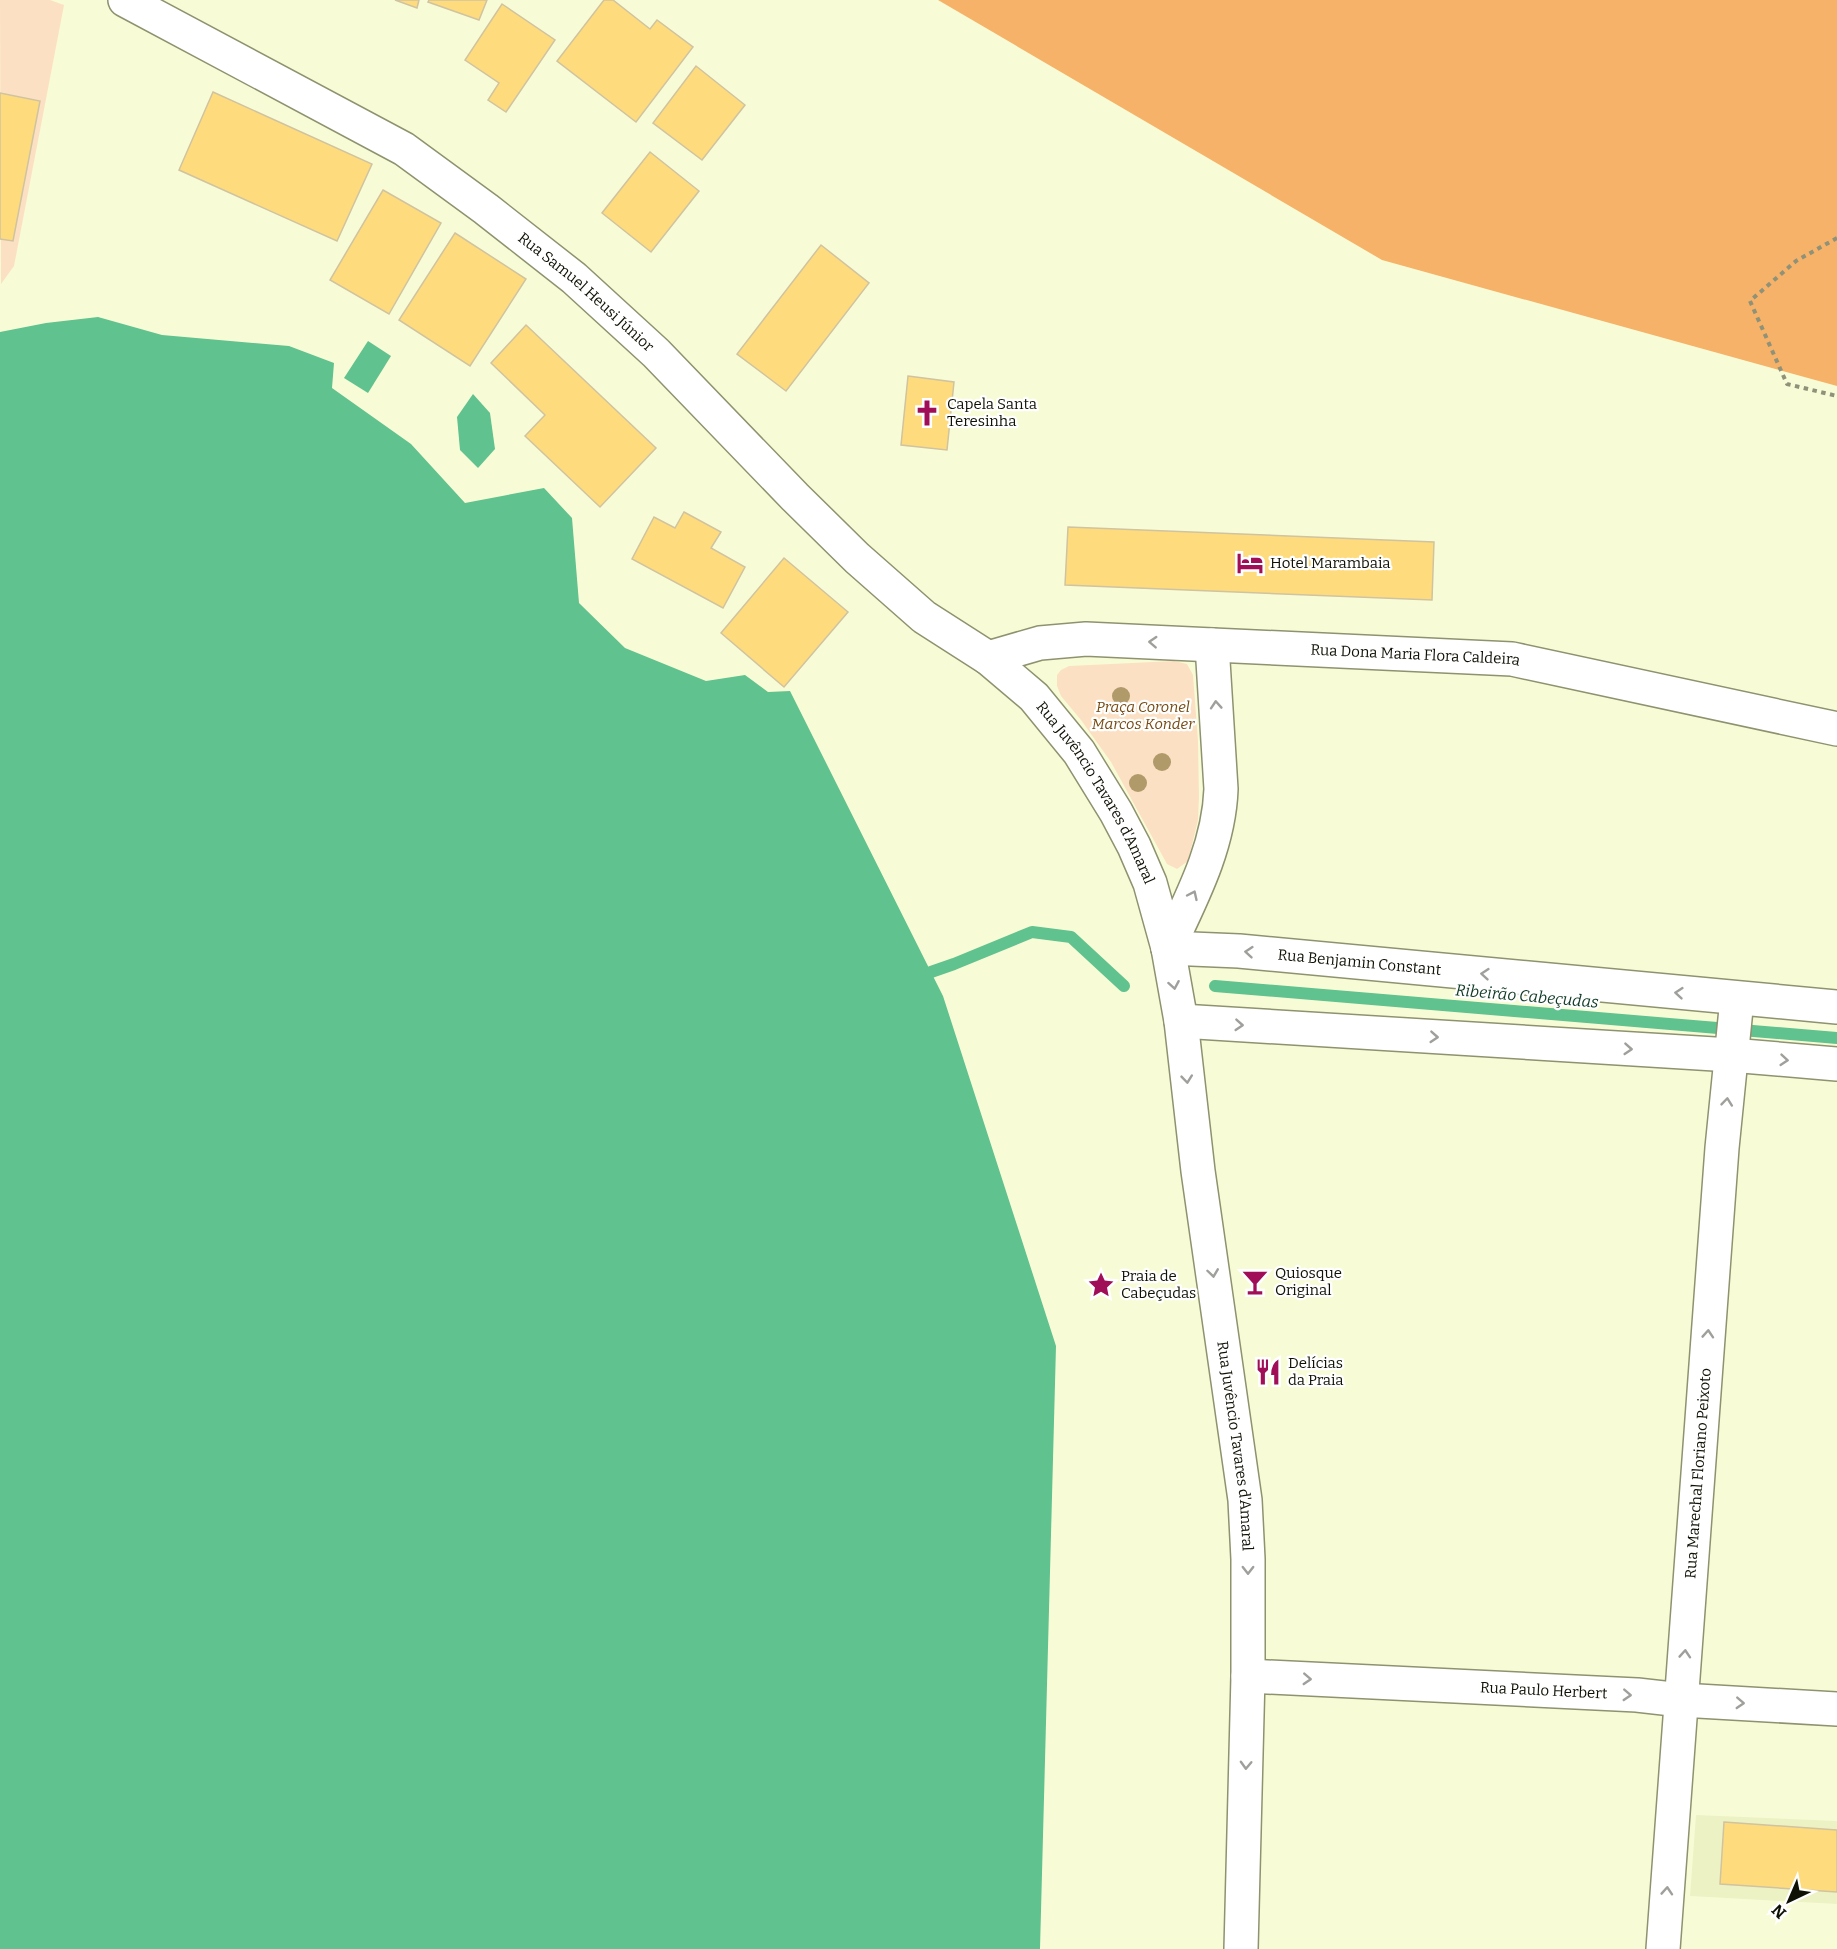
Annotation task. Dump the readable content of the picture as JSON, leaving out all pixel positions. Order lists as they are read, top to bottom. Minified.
{"streets":{"street":["Rua Samuel Heusi Júnior","Rua Dona Maria Flora Caldeira","Rua Juvêncio Tavares d'Amaral","Rua Benjamin Constant","Rua Marechal Floriano Peixoto","Rua Paulo Herbert"]},"crossings":[["Rua Samuel Heusi Júnior","Rua Dona Maria Flora Caldeira"],["Rua Samuel Heusi Júnior","Rua Juvêncio Tavares d'Amaral"],["Rua Dona Maria Flora Caldeira","Rua Juvêncio Tavares d'Amaral"],["Rua Juvêncio Tavares d'Amaral","Rua Benjamin Constant"],["Rua Juvêncio Tavares d'Amaral","Rua Paulo Herbert"],["Rua Benjamin Constant","Rua Marechal Floriano Peixoto"],["Rua Marechal Floriano Peixoto","Rua Paulo Herbert"]],"one_way":["Rua Juvêncio Tavares d'Amaral","Rua Marechal Floriano Peixoto","Rua Paulo Herbert"],"water":["Ribeirão Cabeçudas"],"parks":["Praça Coronel Marcos Konder"],"places":{"church":["Capela Santa Teresinha"],"hotel":["Hotel Marambaia"],"bar":["Quiosque Original"],"place":["Praia de Cabeçudas"],"restaurant":["Delícias da Praia"]},"north":"bottom left"}
